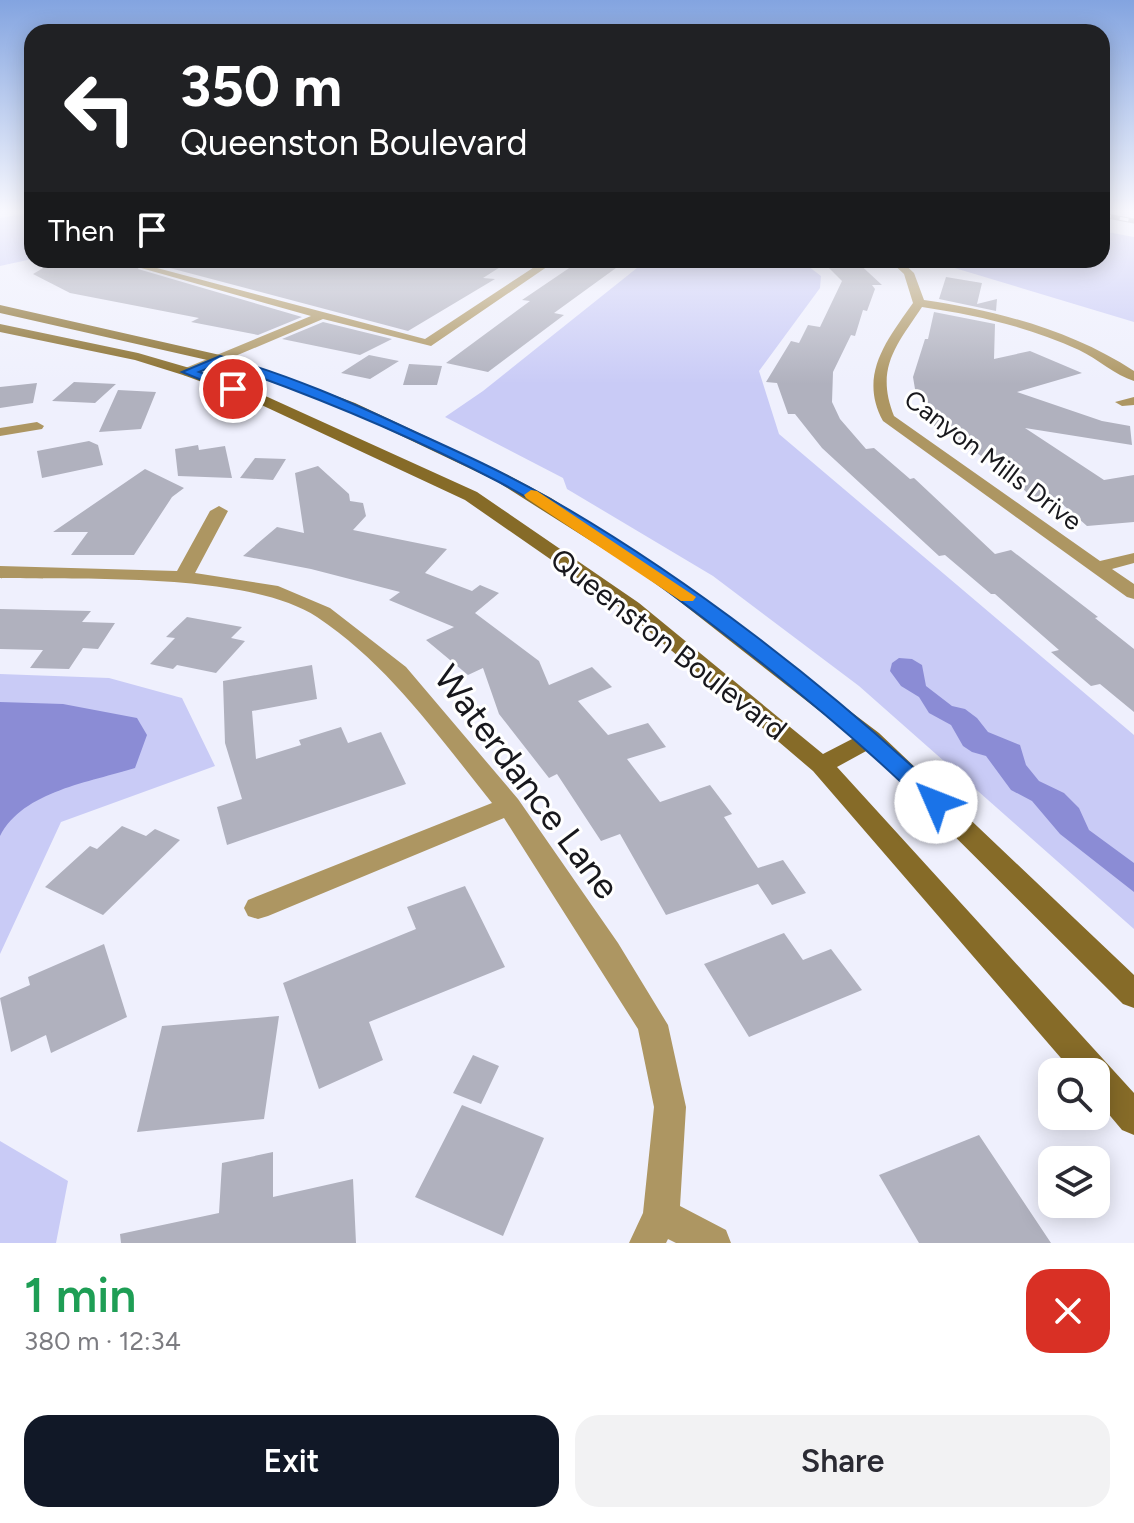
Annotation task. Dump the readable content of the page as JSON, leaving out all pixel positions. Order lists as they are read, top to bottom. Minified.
{"streets":{"main road":["Queenston Boulevard"],"street":["Canyon Mills Drive","Waterdance Lane"]},"page":{"turn":["350 m","Queenston Boulevard"],"then":"Then","heading":["1 min","380 m · 12:34"],"buttons":["Exit","Share"]}}
